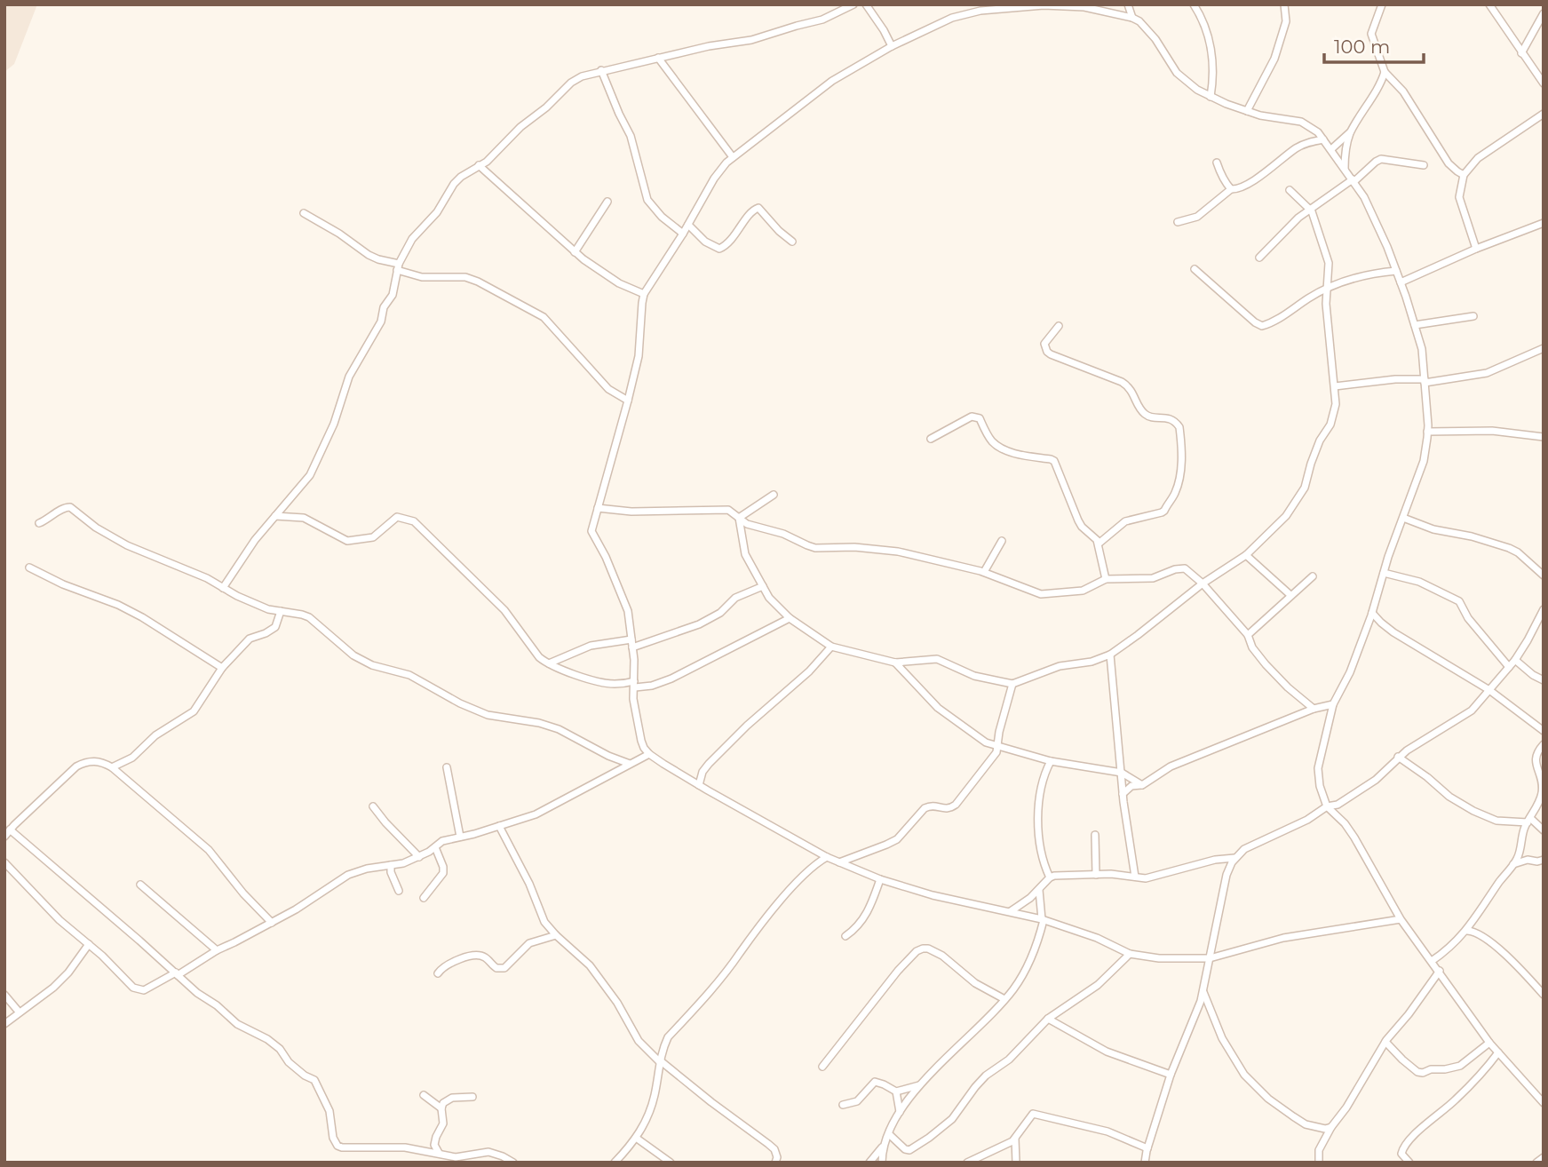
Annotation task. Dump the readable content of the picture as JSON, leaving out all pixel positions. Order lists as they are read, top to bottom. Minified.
{"scale_bar":"100 m"}
